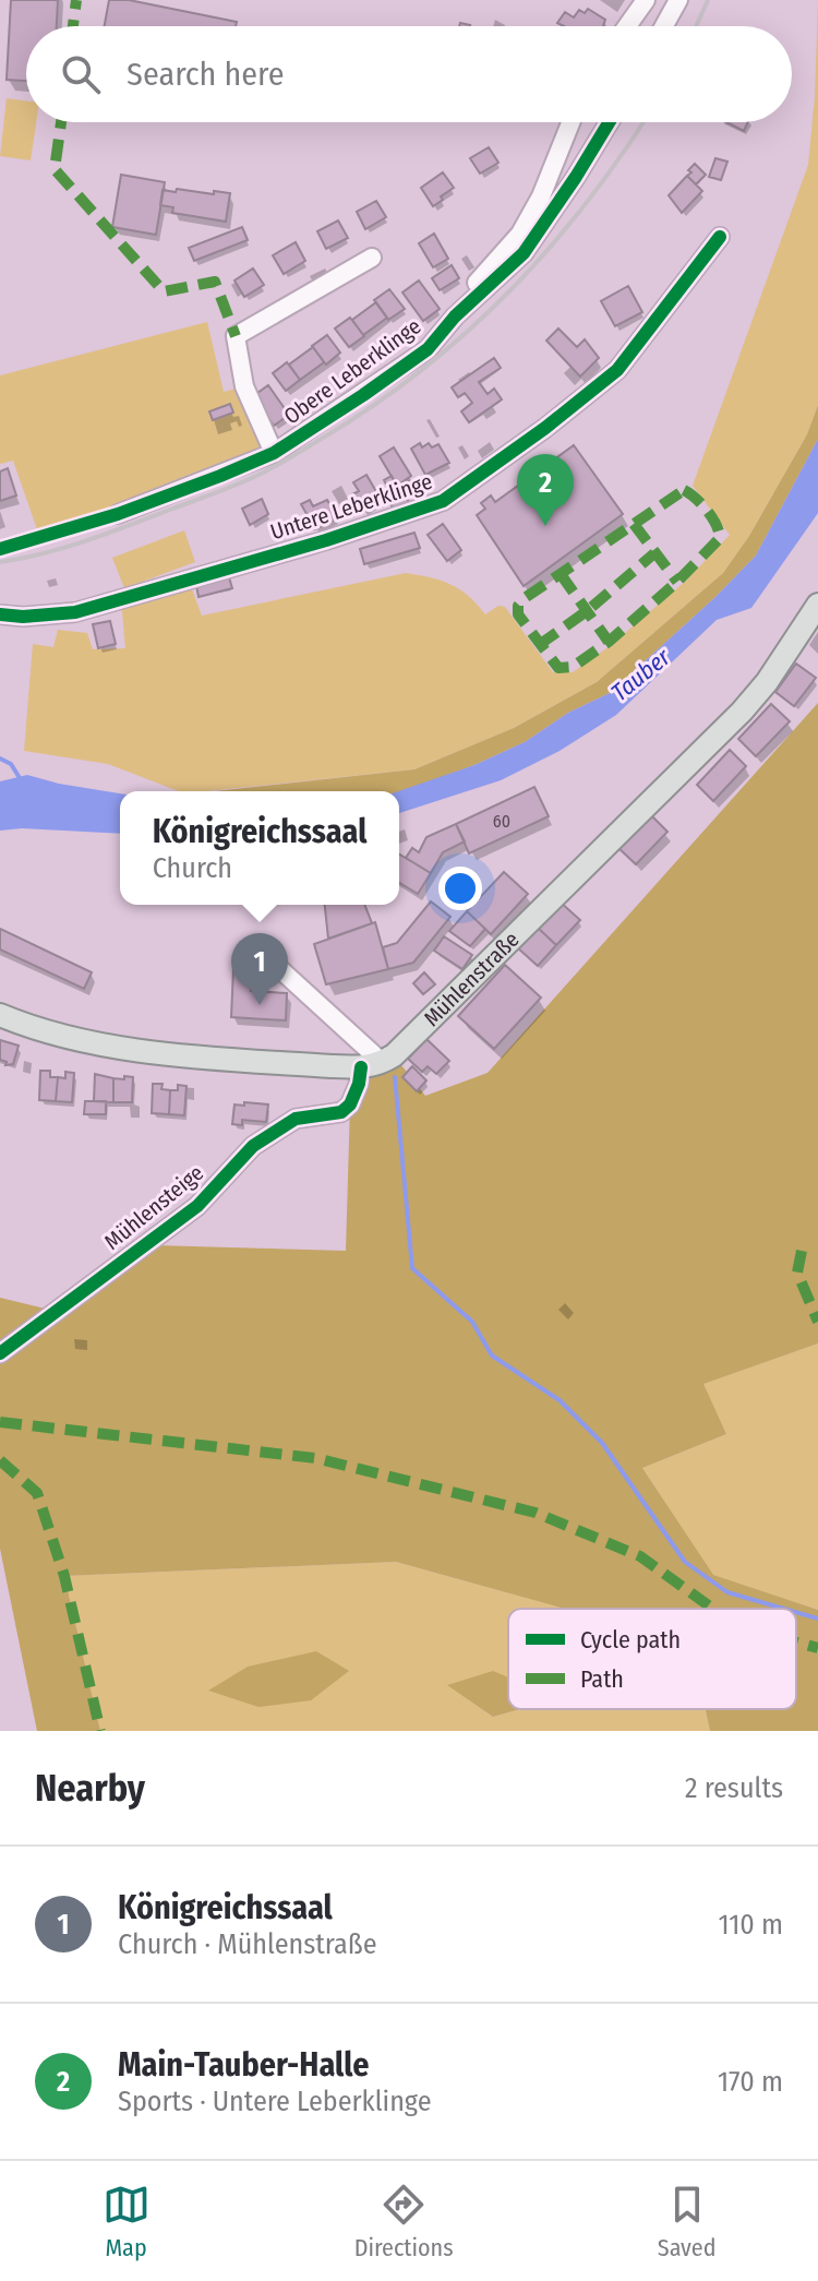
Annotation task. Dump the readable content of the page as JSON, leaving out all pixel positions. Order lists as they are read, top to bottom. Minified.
{"streets":{"main road":["Mühlenstraße"],"street":["Obere Leberklinge","Untere Leberklinge","Mühlensteige"]},"crossings":[["Mühlenstraße","Mühlensteige"]],"water":["Tauber"],"house_numbers":["60"],"legend":["Cycle path","Path"],"page":{"search":"Search here","pins":["2","1"],"popup":["Königreichssaal","Church"],"heading":["Nearby","2 results"],"list":[{"mark":"1","name":"Königreichssaal","note":"Church · Mühlenstraße","value":"110 m"},{"mark":"2","name":"Main-Tauber-Halle","note":"Sports · Untere Leberklinge","value":"170 m"}],"nav":["Map","Directions","Saved"]}}
